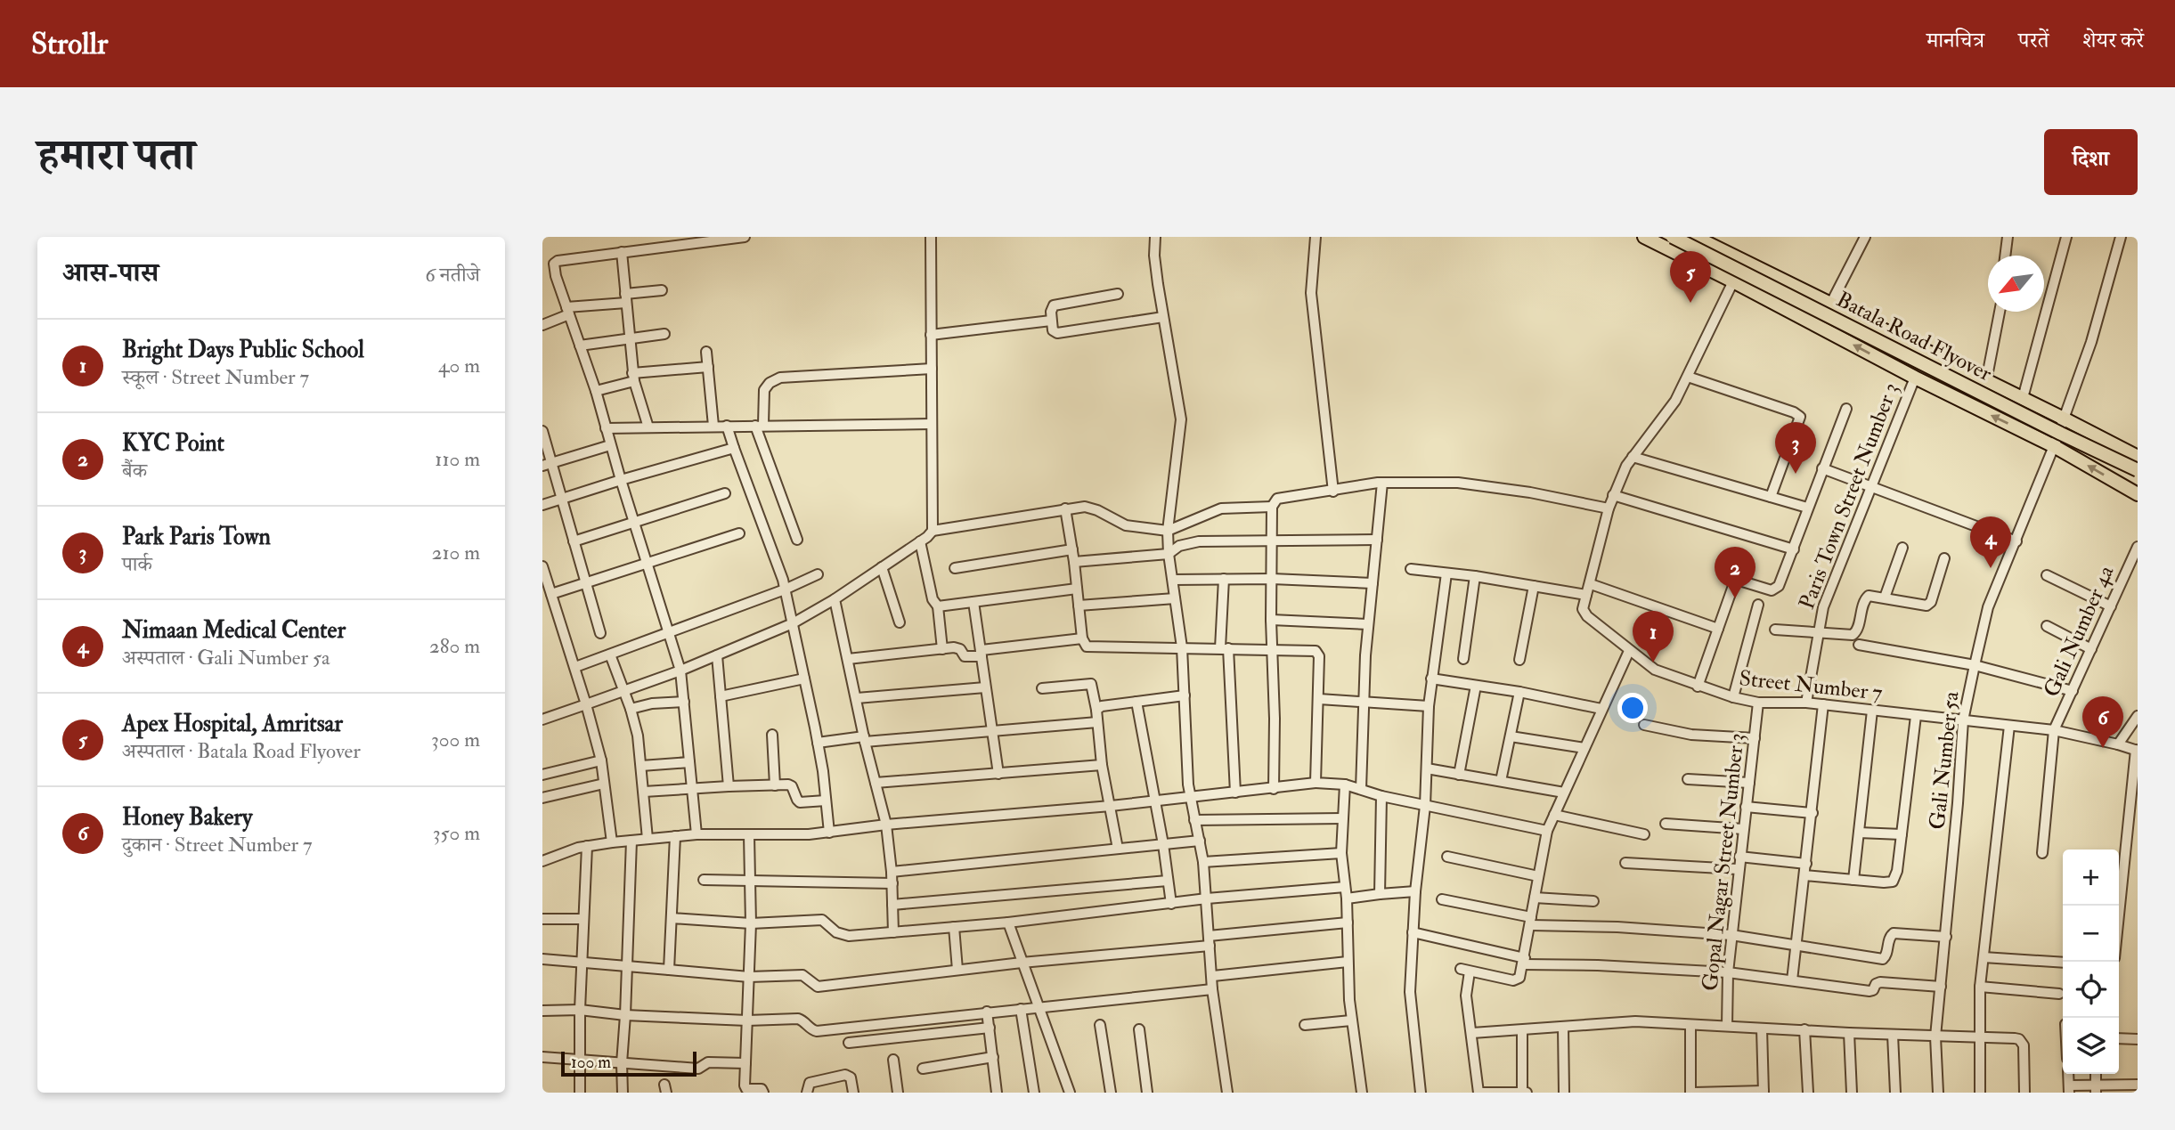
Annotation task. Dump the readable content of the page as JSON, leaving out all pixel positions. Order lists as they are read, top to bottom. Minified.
{"streets":{"main road":["Batala Road Flyover"],"street":["Paris Town Street Number 3","Gali Number 4a","Street Number 7","Gali Number 5a","Gopal Nagar Street Number 3"]},"crossings":[["Paris Town Street Number 3","Street Number 7"],["Gali Number 4a","Street Number 7"],["Street Number 7","Gali Number 5a"],["Street Number 7","Gopal Nagar Street Number 3"]],"scale_bar":"100 m","north":"bottom left","page":{"header":"Strollr","nav":["मानचित्र","परतें","शेयर करें"],"title":"हमारा पता","buttons":"दिशा","heading":["आस-पास","6 नतीजे"],"pins":["5","3","4","2","1","6"],"list":[{"mark":"1","name":"Bright Days Public School","note":"स्कूल · Street Number 7","value":"40 m"},{"mark":"2","name":"KYC Point","note":"बैंक","value":"110 m"},{"mark":"3","name":"Park Paris Town","note":"पार्क","value":"210 m"},{"mark":"4","name":"Nimaan Medical Center","note":"अस्पताल · Gali Number 5a","value":"280 m"},{"mark":"5","name":"Apex Hospital, Amritsar","note":"अस्पताल · Batala Road Flyover","value":"300 m"},{"mark":"6","name":"Honey Bakery","note":"दुकान · Street Number 7","value":"350 m"}],"map_buttons":["+","−"],"scale":"100 m"}}
